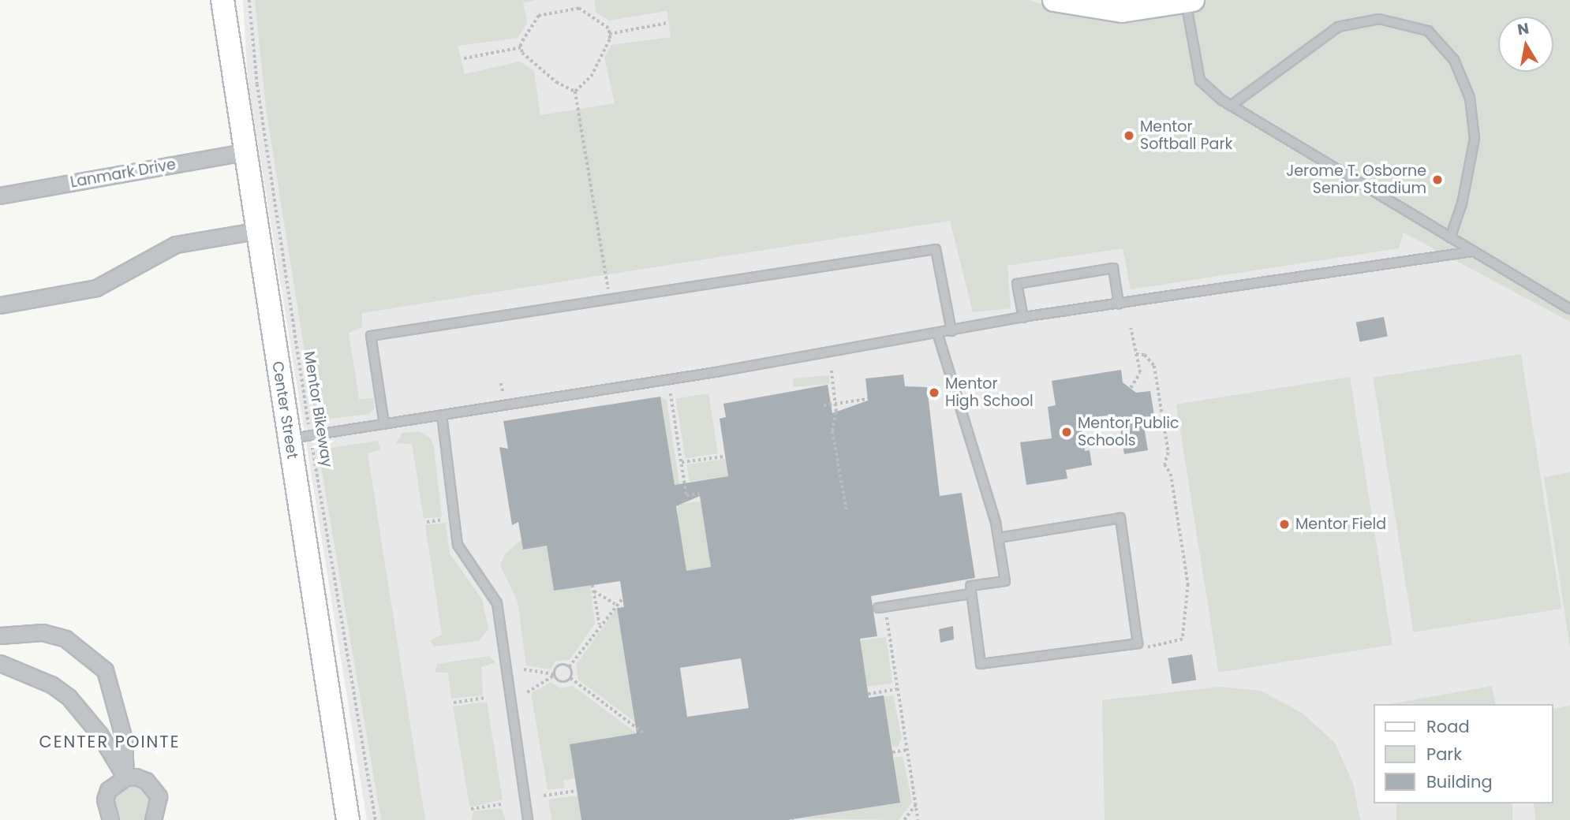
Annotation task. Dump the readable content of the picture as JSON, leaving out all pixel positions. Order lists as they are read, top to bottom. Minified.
{"streets":{"main road":["Center Street"],"street":["Lanmark Drive"],"path":["Mentor Bikeway"]},"crossings":[["Lanmark Drive","Center Street"]],"districts":["CENTER POINTE"],"places":["Mentor Softball Park","Jerome T. Osborne Senior Stadium","Mentor High School","Mentor Public Schools","Mentor Field"],"legend":["Road","Park","Building"],"north":"top"}
